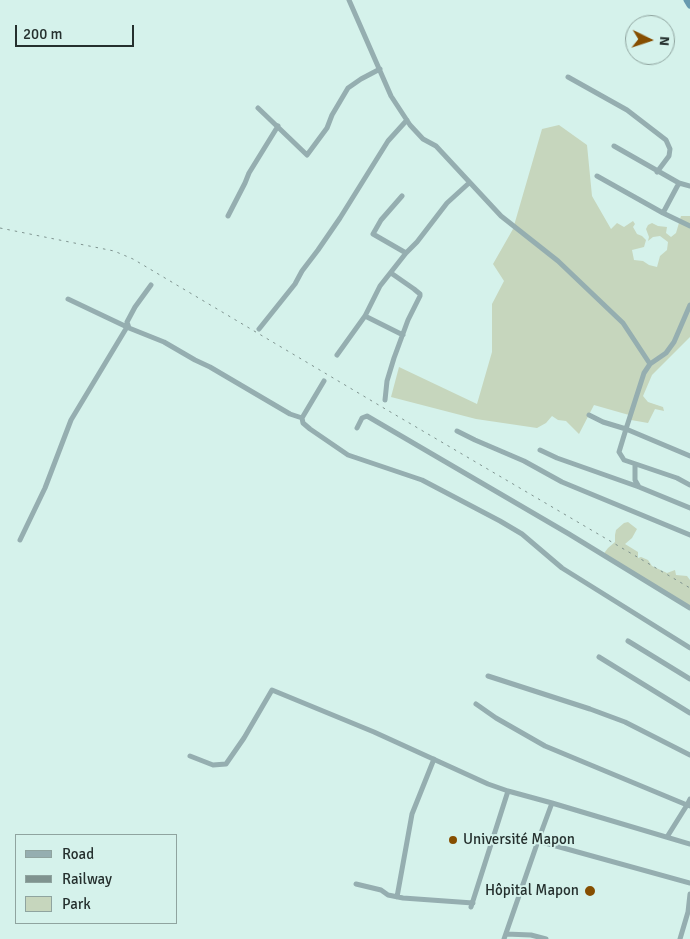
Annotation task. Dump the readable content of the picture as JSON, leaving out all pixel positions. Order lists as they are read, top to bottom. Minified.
{"places":["Université Mapon","Hôpital Mapon"],"legend":["Road","Railway","Park"],"scale_bar":"200 m","north":"right"}
